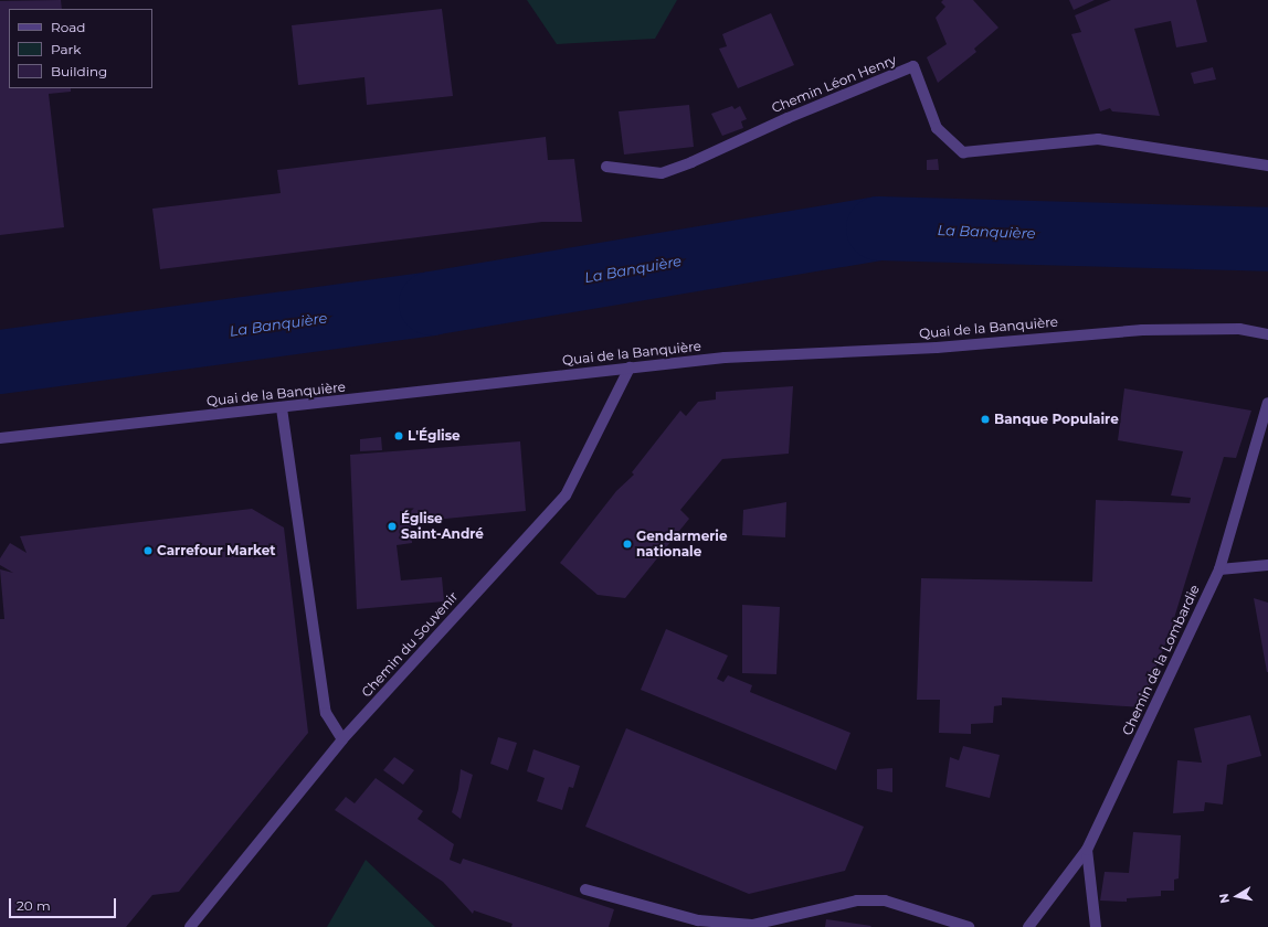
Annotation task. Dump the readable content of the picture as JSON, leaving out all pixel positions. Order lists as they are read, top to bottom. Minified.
{"streets":{"street":["Chemin Léon Henry","Quai de la Banquière","Chemin du Souvenir","Chemin de la Lombardie"]},"crossings":[["Quai de la Banquière","Chemin du Souvenir"]],"water":["La Banquière"],"places":["Banque Populaire","L'Église","Église Saint-André","Gendarmerie nationale","Carrefour Market"],"legend":["Road","Park","Building"],"scale_bar":"20 m","north":"left"}
